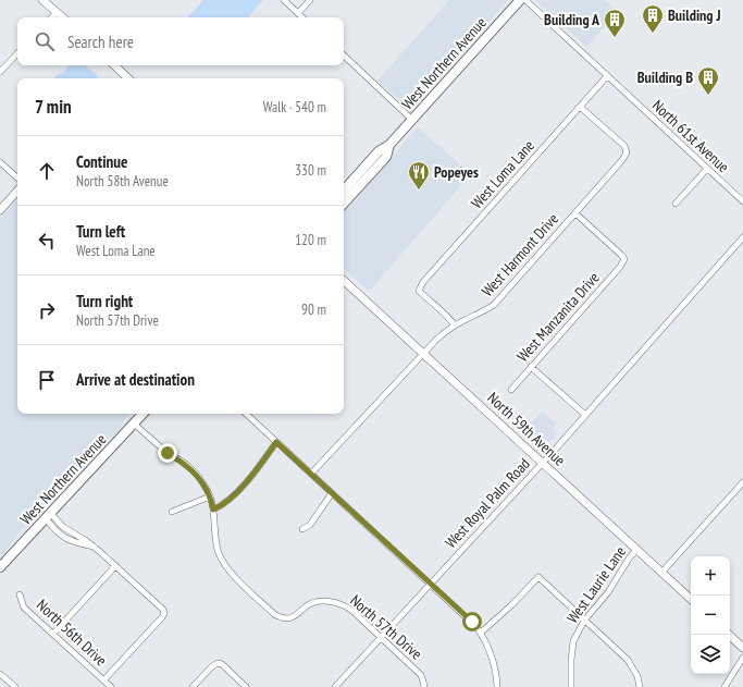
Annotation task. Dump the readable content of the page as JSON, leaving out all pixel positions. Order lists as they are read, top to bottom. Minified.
{"streets":{"main road":["West Northern Avenue","North 59th Avenue"],"street":["North 61st Avenue","West Loma Lane","West Harmont Drive","West Manzanita Drive","West Royal Palm Road","West Laurie Lane","North 57th Drive","North 56th Drive"]},"crossings":[["West Northern Avenue","North 57th Drive"],["North 61st Avenue","West Loma Lane"],["West Loma Lane","West Harmont Drive"],["West Harmont Drive","West Manzanita Drive"],["West Harmont Drive","North 59th Avenue"],["North 59th Avenue","West Royal Palm Road"],["North 59th Avenue","West Laurie Lane"],["West Royal Palm Road","North 57th Drive"]],"places":{"building":["Building J","Building A","Building B"],"restaurant":["Popeyes"]},"page":{"search":"Search here","heading":["7 min","Walk · 540 m"],"list":[["Continue","North 58th Avenue","330 m"],["Turn left","West Loma Lane","120 m"],["Turn right","North 57th Drive","90 m"],"Arrive at destination"],"map_buttons":["+","−"]}}
